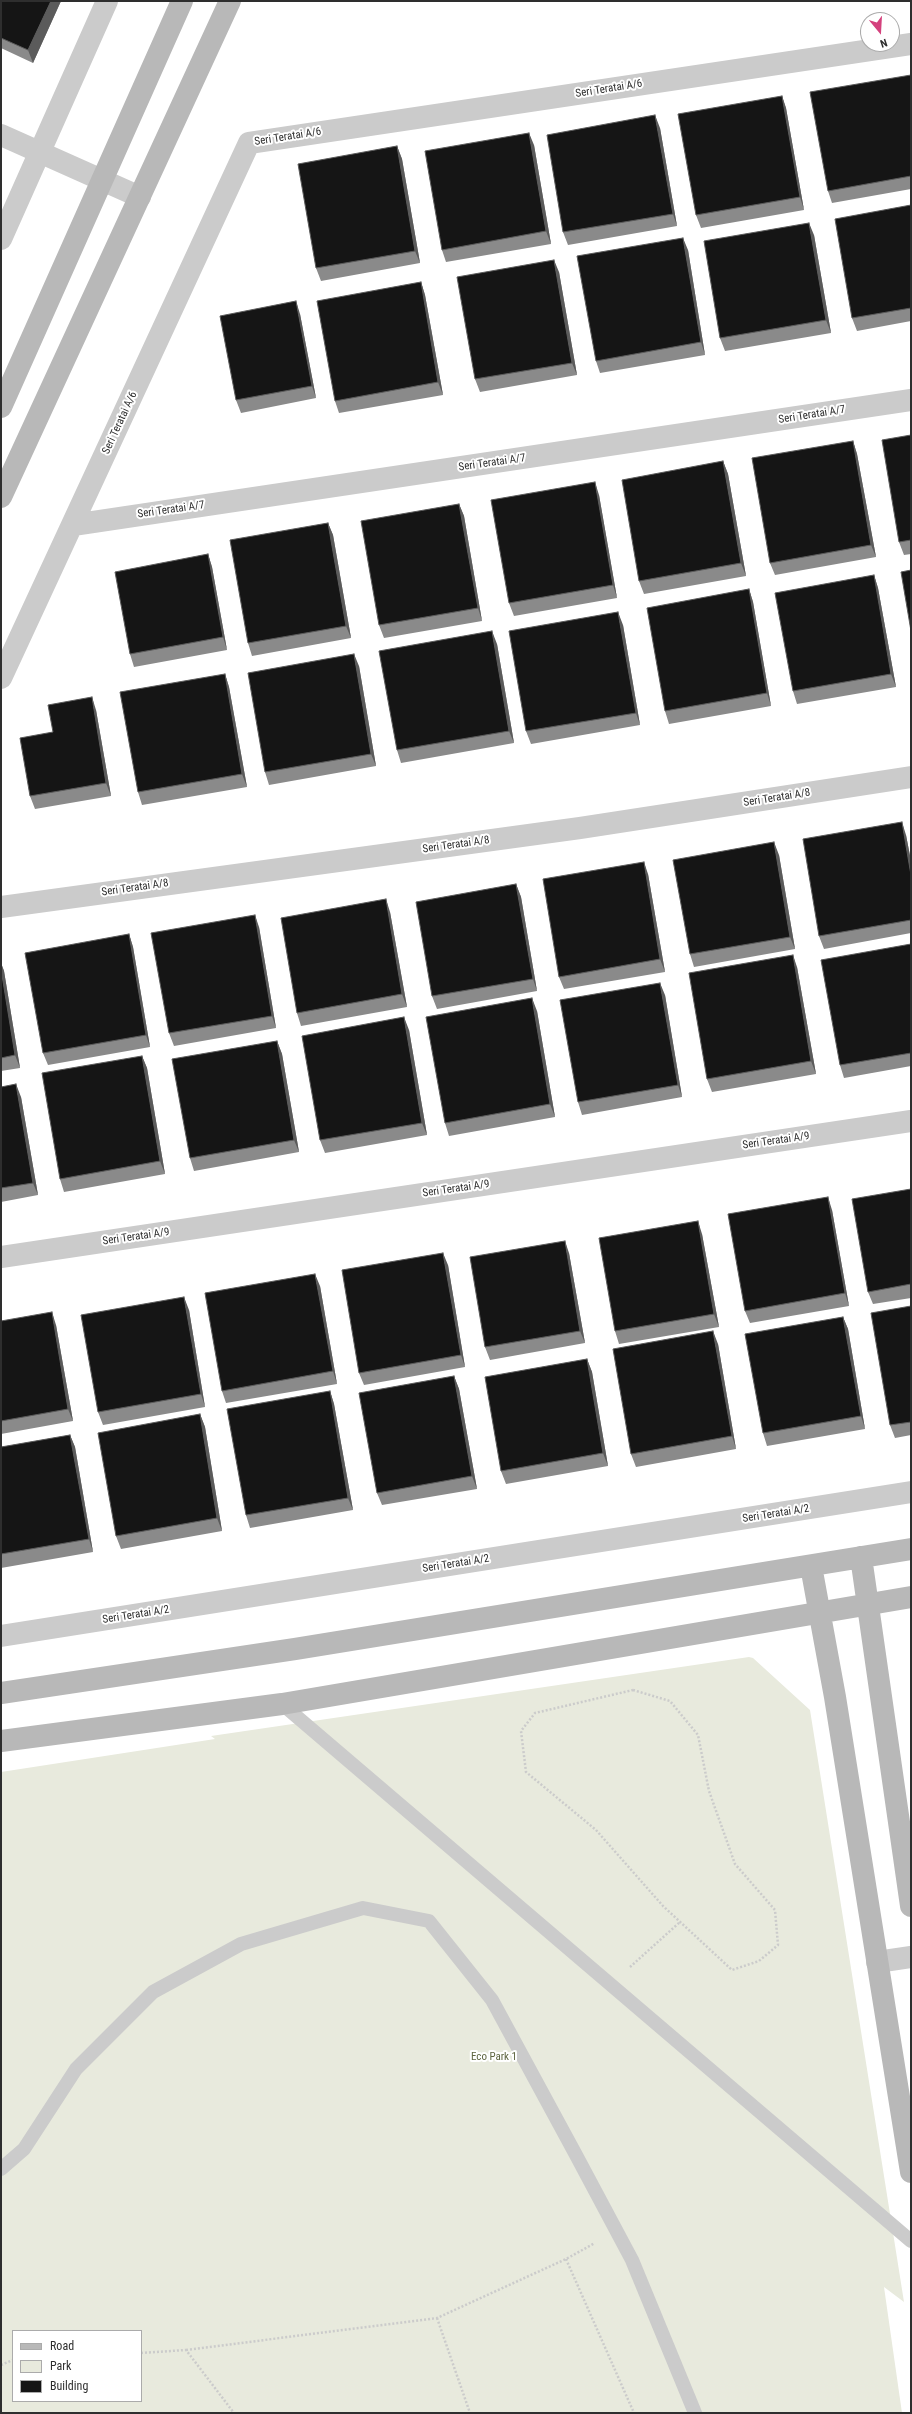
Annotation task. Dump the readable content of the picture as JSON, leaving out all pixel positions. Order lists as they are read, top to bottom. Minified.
{"streets":{"street":["Seri Teratai A/6","Seri Teratai A/7","Seri Teratai A/8","Seri Teratai A/9","Seri Teratai A/2"]},"crossings":[["Seri Teratai A/6","Seri Teratai A/7"]],"parks":["Eco Park 1"],"legend":["Road","Park","Building"],"north":"bottom"}
